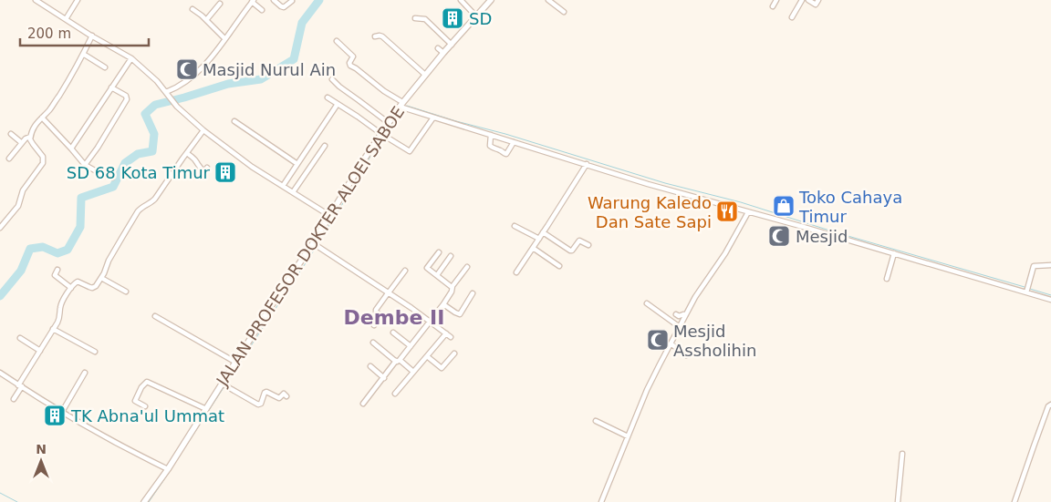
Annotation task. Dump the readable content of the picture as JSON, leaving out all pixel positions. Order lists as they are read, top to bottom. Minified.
{"streets":{"street":["JALAN PROFESOR DOKTER ALOEI SABOE"]},"districts":["Dembe II"],"places":{"building":["SD","SD 68 Kota Timur","TK Abna'ul Ummat"],"mosque":["Masjid Nurul Ain","Mesjid","Mesjid Assholihin"],"shop":["Toko Cahaya Timur"],"restaurant":["Warung Kaledo Dan Sate Sapi"]},"scale_bar":"200 m","north":"top"}
